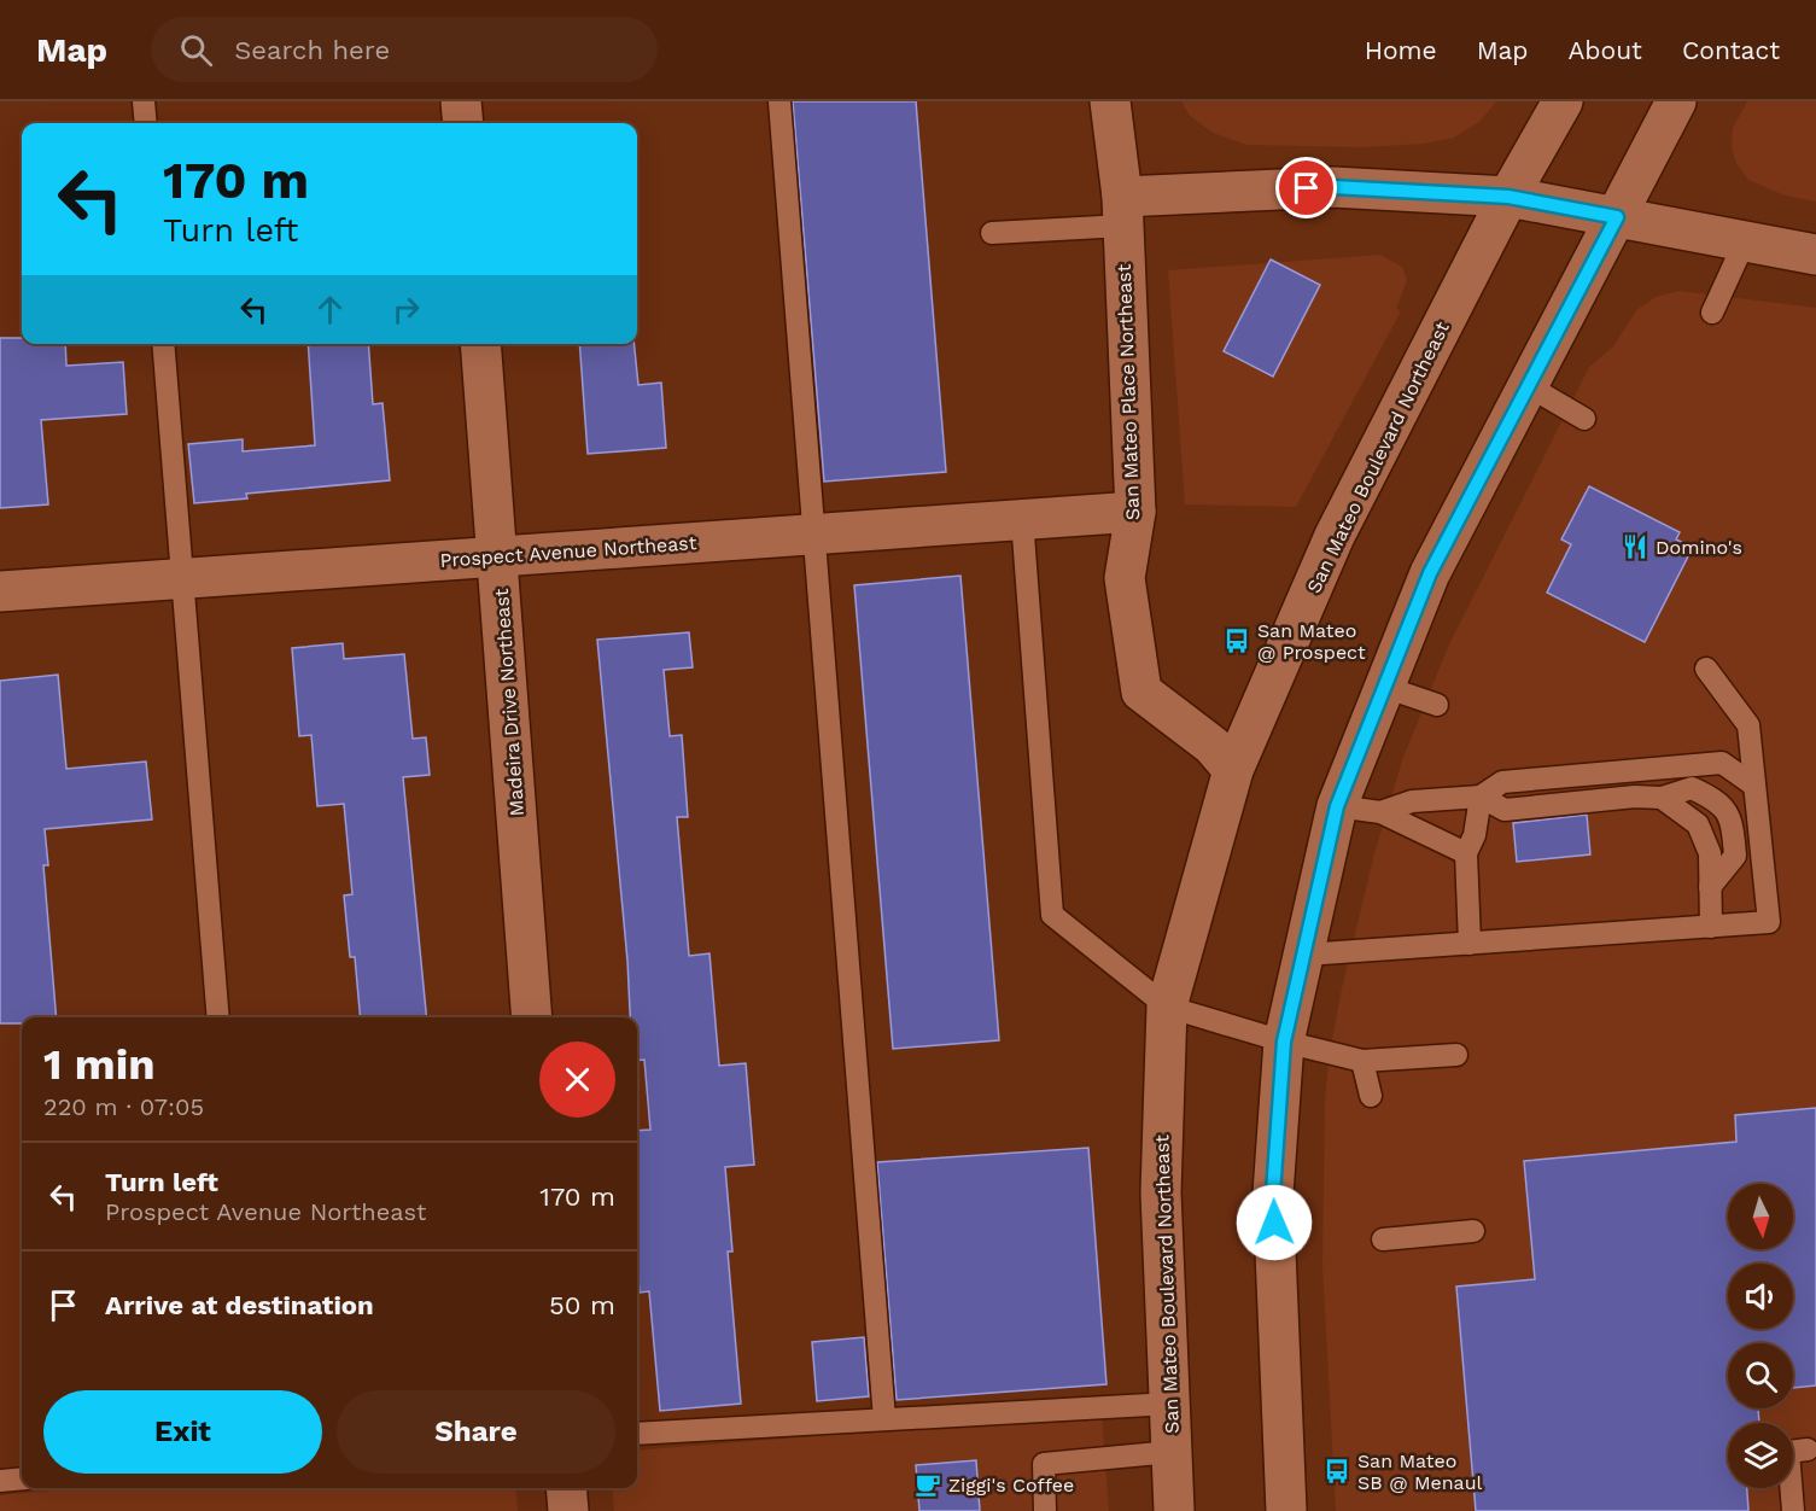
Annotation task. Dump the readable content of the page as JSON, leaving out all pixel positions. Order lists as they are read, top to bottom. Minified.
{"streets":{"street":["San Mateo Place Northeast","San Mateo Boulevard Northeast","Prospect Avenue Northeast","Madeira Drive Northeast"]},"crossings":[["San Mateo Place Northeast","San Mateo Boulevard Northeast"],["San Mateo Place Northeast","Prospect Avenue Northeast"],["Prospect Avenue Northeast","Madeira Drive Northeast"]],"places":{"restaurant":["Domino's"],"bus stop":["San Mateo @ Prospect","San Mateo SB @ Menaul"],"cafe":["Ziggi's Coffee"]},"north":"bottom","page":{"header":"Map","search":"Search here","nav":["Home","Map","About","Contact"],"turn":["170 m","Turn left"],"heading":["1 min","220 m · 07:05"],"list":[{"name":"Turn left","note":"Prospect Avenue Northeast","value":"170 m"},{"name":"Arrive at destination","value":"50 m"}],"buttons":["Exit","Share"]}}
